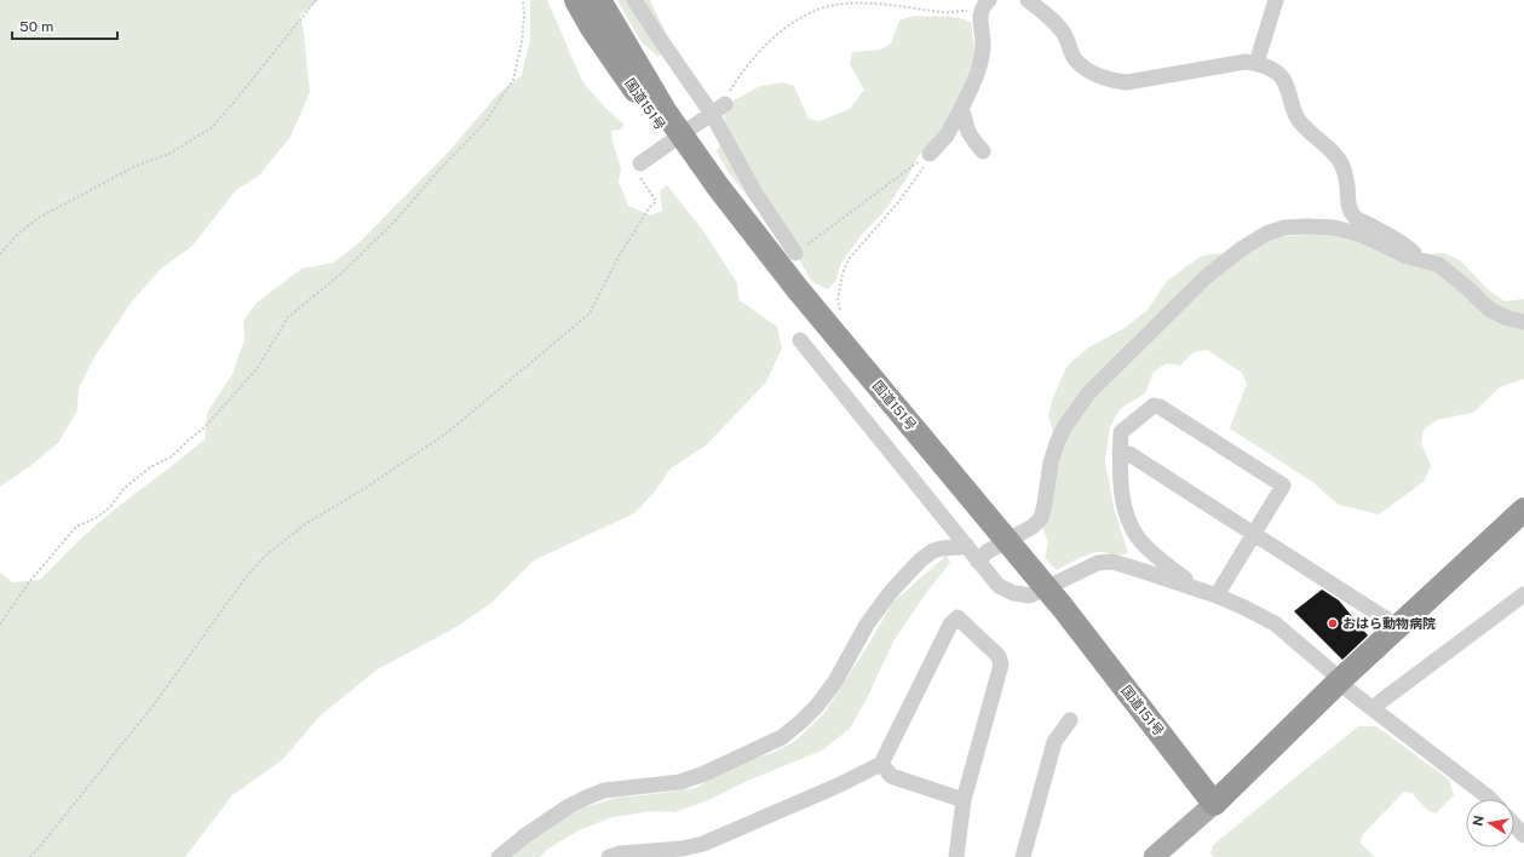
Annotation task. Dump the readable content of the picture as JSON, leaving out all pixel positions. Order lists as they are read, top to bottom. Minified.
{"streets":{"highway":["国道151号"]},"places":["おはら動物病院"],"scale_bar":"50 m","north":"left"}
